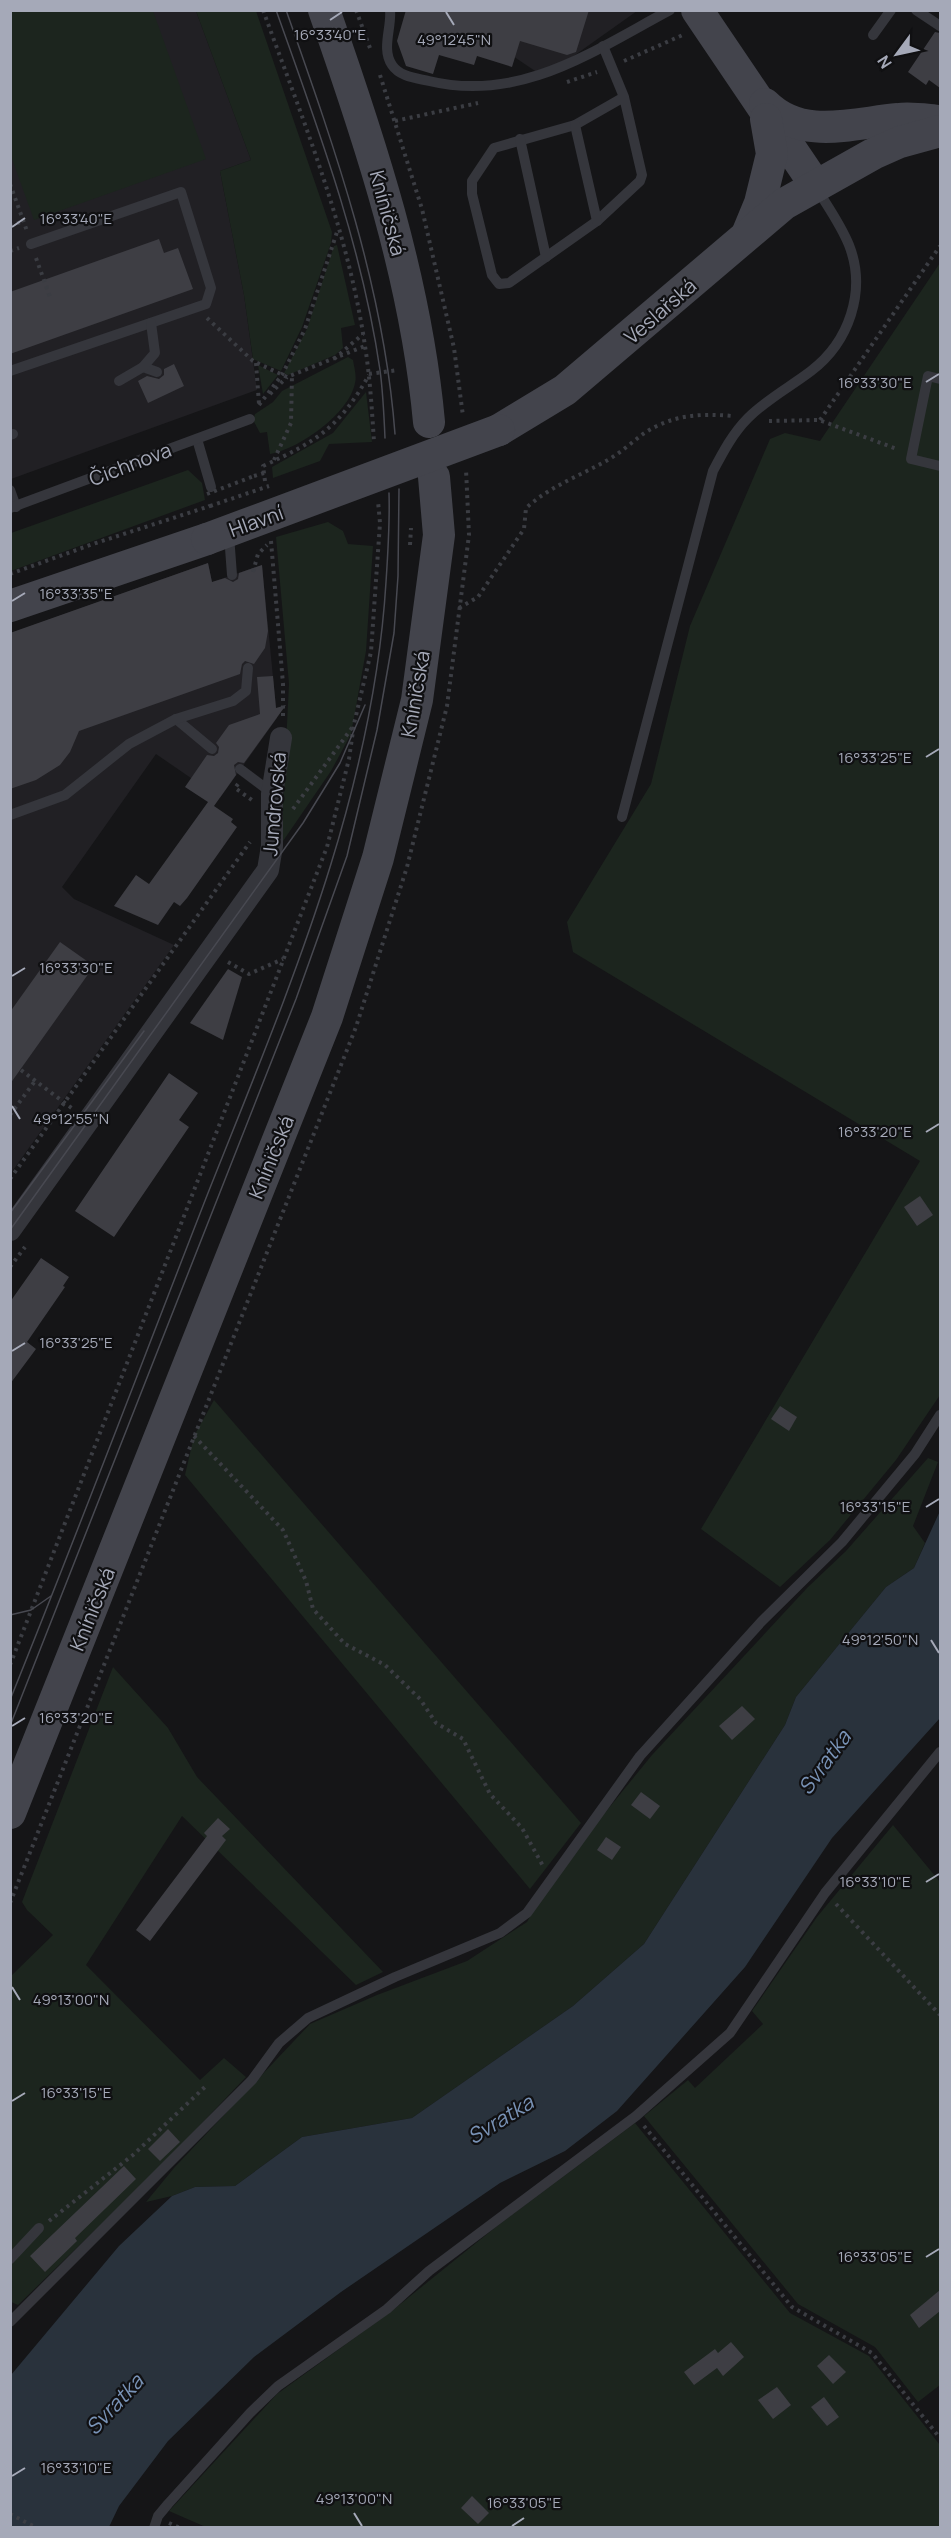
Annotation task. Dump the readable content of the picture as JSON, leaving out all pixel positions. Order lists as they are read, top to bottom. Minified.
{"streets":{"main road":["Kníničská","Veslařská","Hlavní"],"street":["Jundrovská"],"lane":["Čichnova"]},"crossings":[["Veslařská","Hlavní"]],"water":["Svratka"],"north":"bottom left","coordinates":["16°33'40\"E","49°12'45\"N","16°33'30\"E","16°33'35\"E","16°33'25\"E","49°12'55\"N","16°33'20\"E","16°33'15\"E","49°12'50\"N","16°33'10\"E","49°13'00\"N","16°33'05\"E"]}
